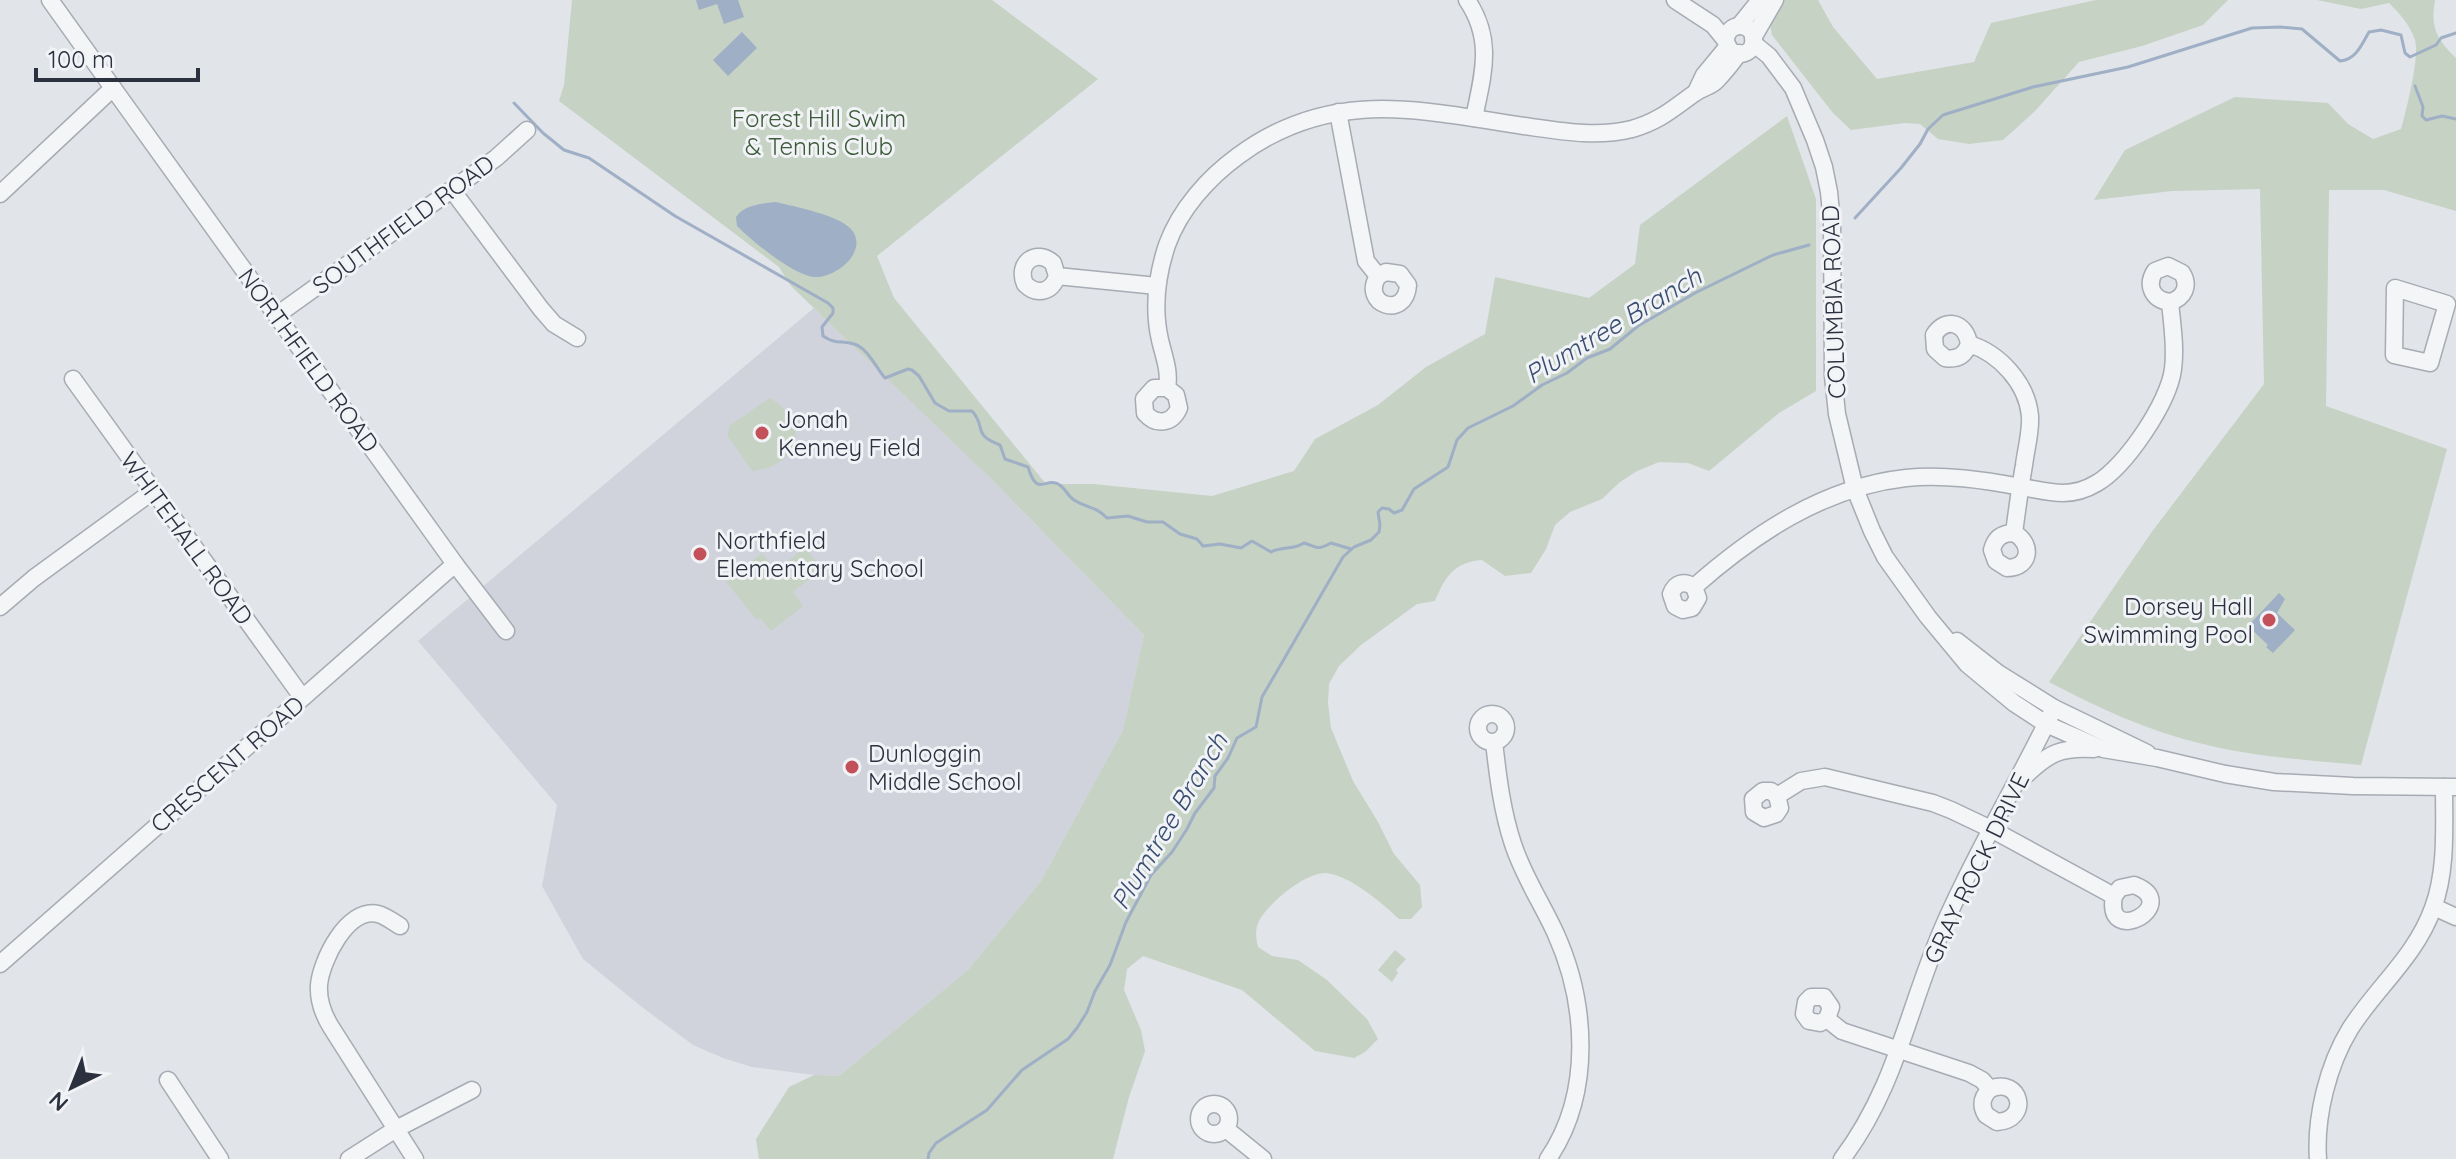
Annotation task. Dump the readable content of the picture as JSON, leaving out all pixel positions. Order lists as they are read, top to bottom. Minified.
{"streets":{"street":["SOUTHFIELD ROAD","COLUMBIA ROAD","NORTHFIELD ROAD","WHITEHALL ROAD","CRESCENT ROAD","GRAY ROCK DRIVE"]},"crossings":[["SOUTHFIELD ROAD","NORTHFIELD ROAD"],["COLUMBIA ROAD","GRAY ROCK DRIVE"],["NORTHFIELD ROAD","CRESCENT ROAD"],["WHITEHALL ROAD","CRESCENT ROAD"]],"water":["Plumtree Branch"],"parks":["Forest Hill Swim & Tennis Club"],"places":["Jonah Kenney Field","Northfield Elementary School","Dorsey Hall Swimming Pool","Dunloggin Middle School"],"scale_bar":"100 m","north":"bottom left"}
